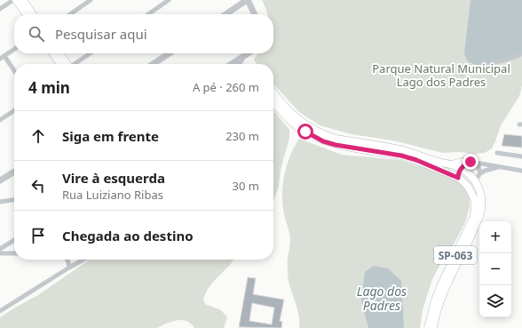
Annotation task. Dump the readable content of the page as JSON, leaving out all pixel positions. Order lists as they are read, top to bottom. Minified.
{"streets":{"main road":["SP-063"]},"water":["Lago dos Padres"],"parks":["Parque Natural Municipal Lago dos Padres"],"page":{"search":"Pesquisar aqui","heading":["4 min","A pé · 260 m"],"list":[["Siga em frente","230 m"],["Vire à esquerda","Rua Luiziano Ribas","30 m"],"Chegada ao destino"],"map_buttons":["+","−"]}}
